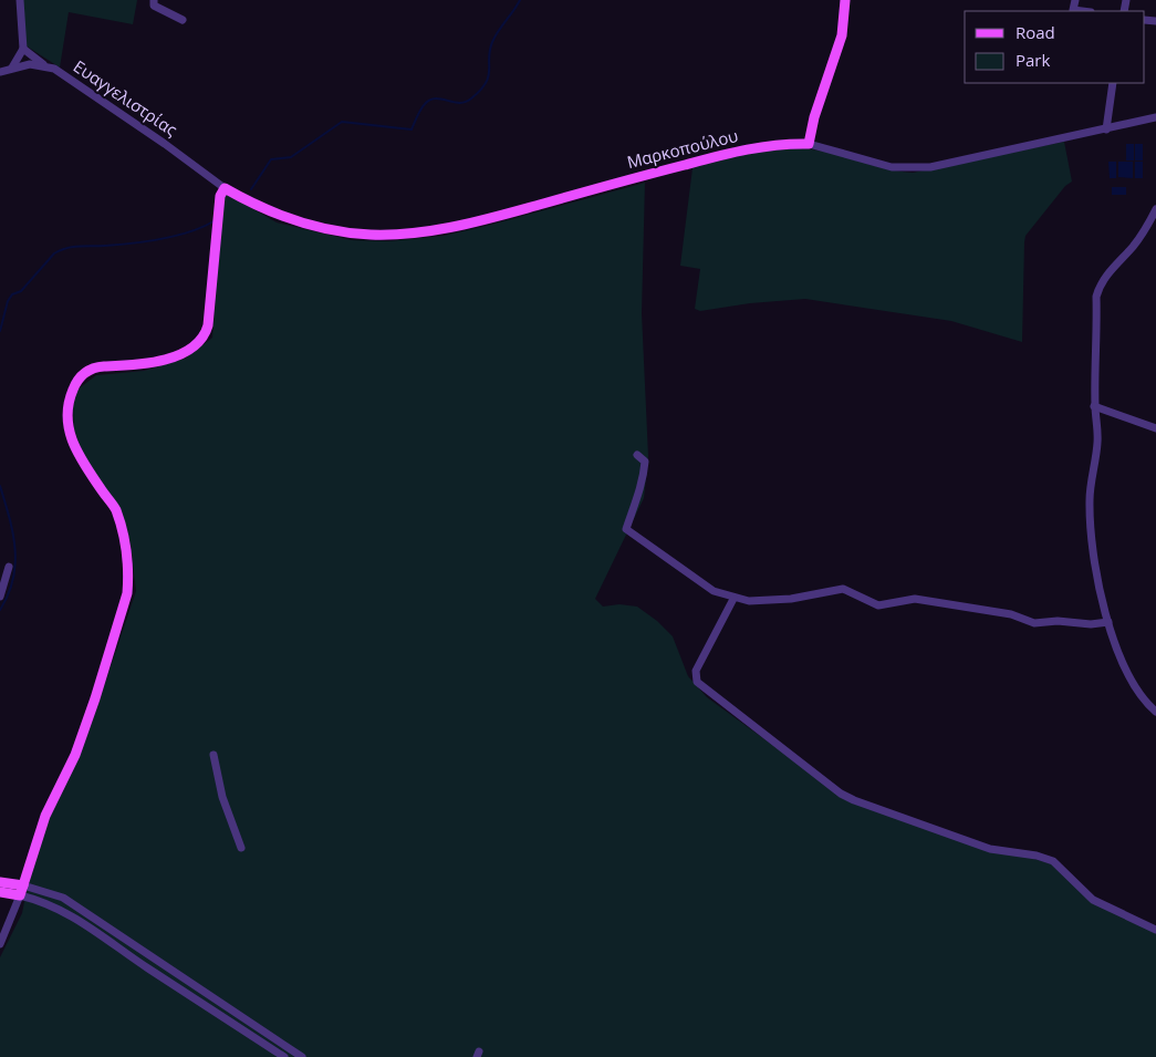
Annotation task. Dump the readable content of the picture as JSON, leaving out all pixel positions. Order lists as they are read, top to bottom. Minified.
{"streets":{"main road":["Μαρκοπούλου"],"street":["Ευαγγελιστρίας"]},"crossings":[["Ευαγγελιστρίας","Μαρκοπούλου"]],"legend":["Road","Park"]}
